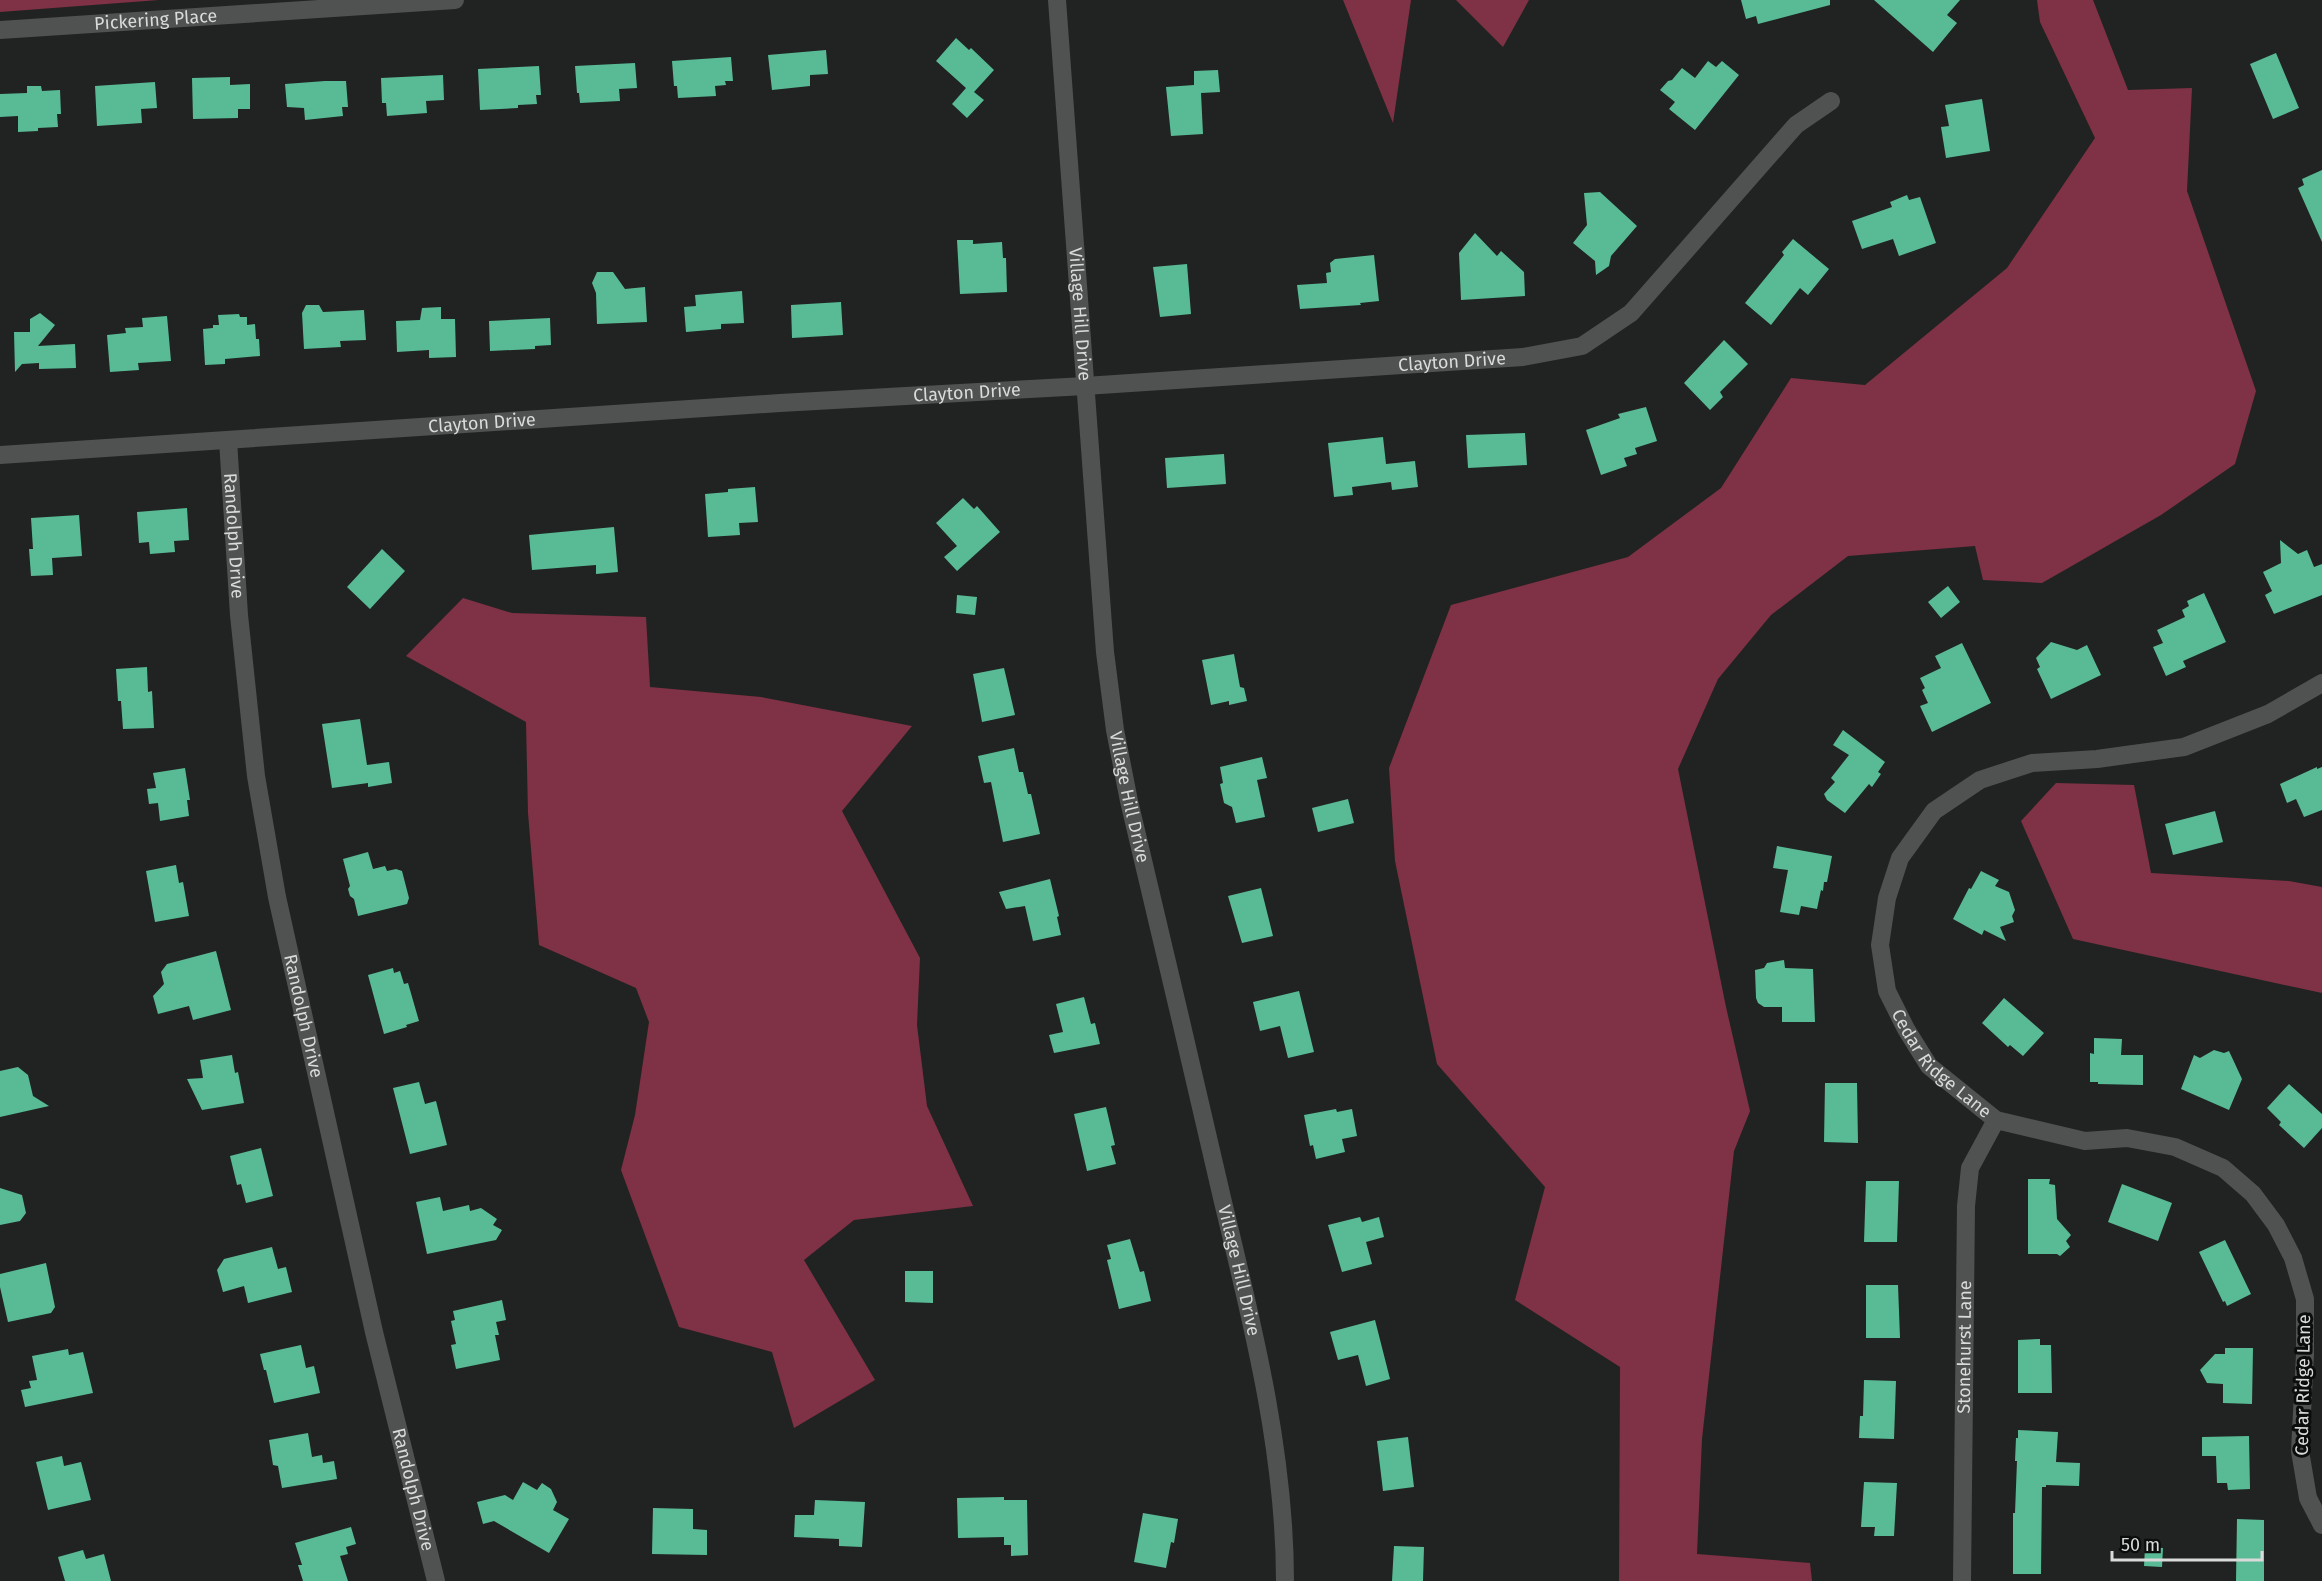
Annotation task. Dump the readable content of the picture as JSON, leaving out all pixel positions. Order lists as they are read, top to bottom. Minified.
{"streets":{"street":["Pickering Place","Village Hill Drive","Clayton Drive","Randolph Drive","Cedar Ridge Lane","Stonehurst Lane"]},"crossings":[["Village Hill Drive","Clayton Drive"],["Clayton Drive","Randolph Drive"],["Cedar Ridge Lane","Stonehurst Lane"]],"scale_bar":"50 m"}
